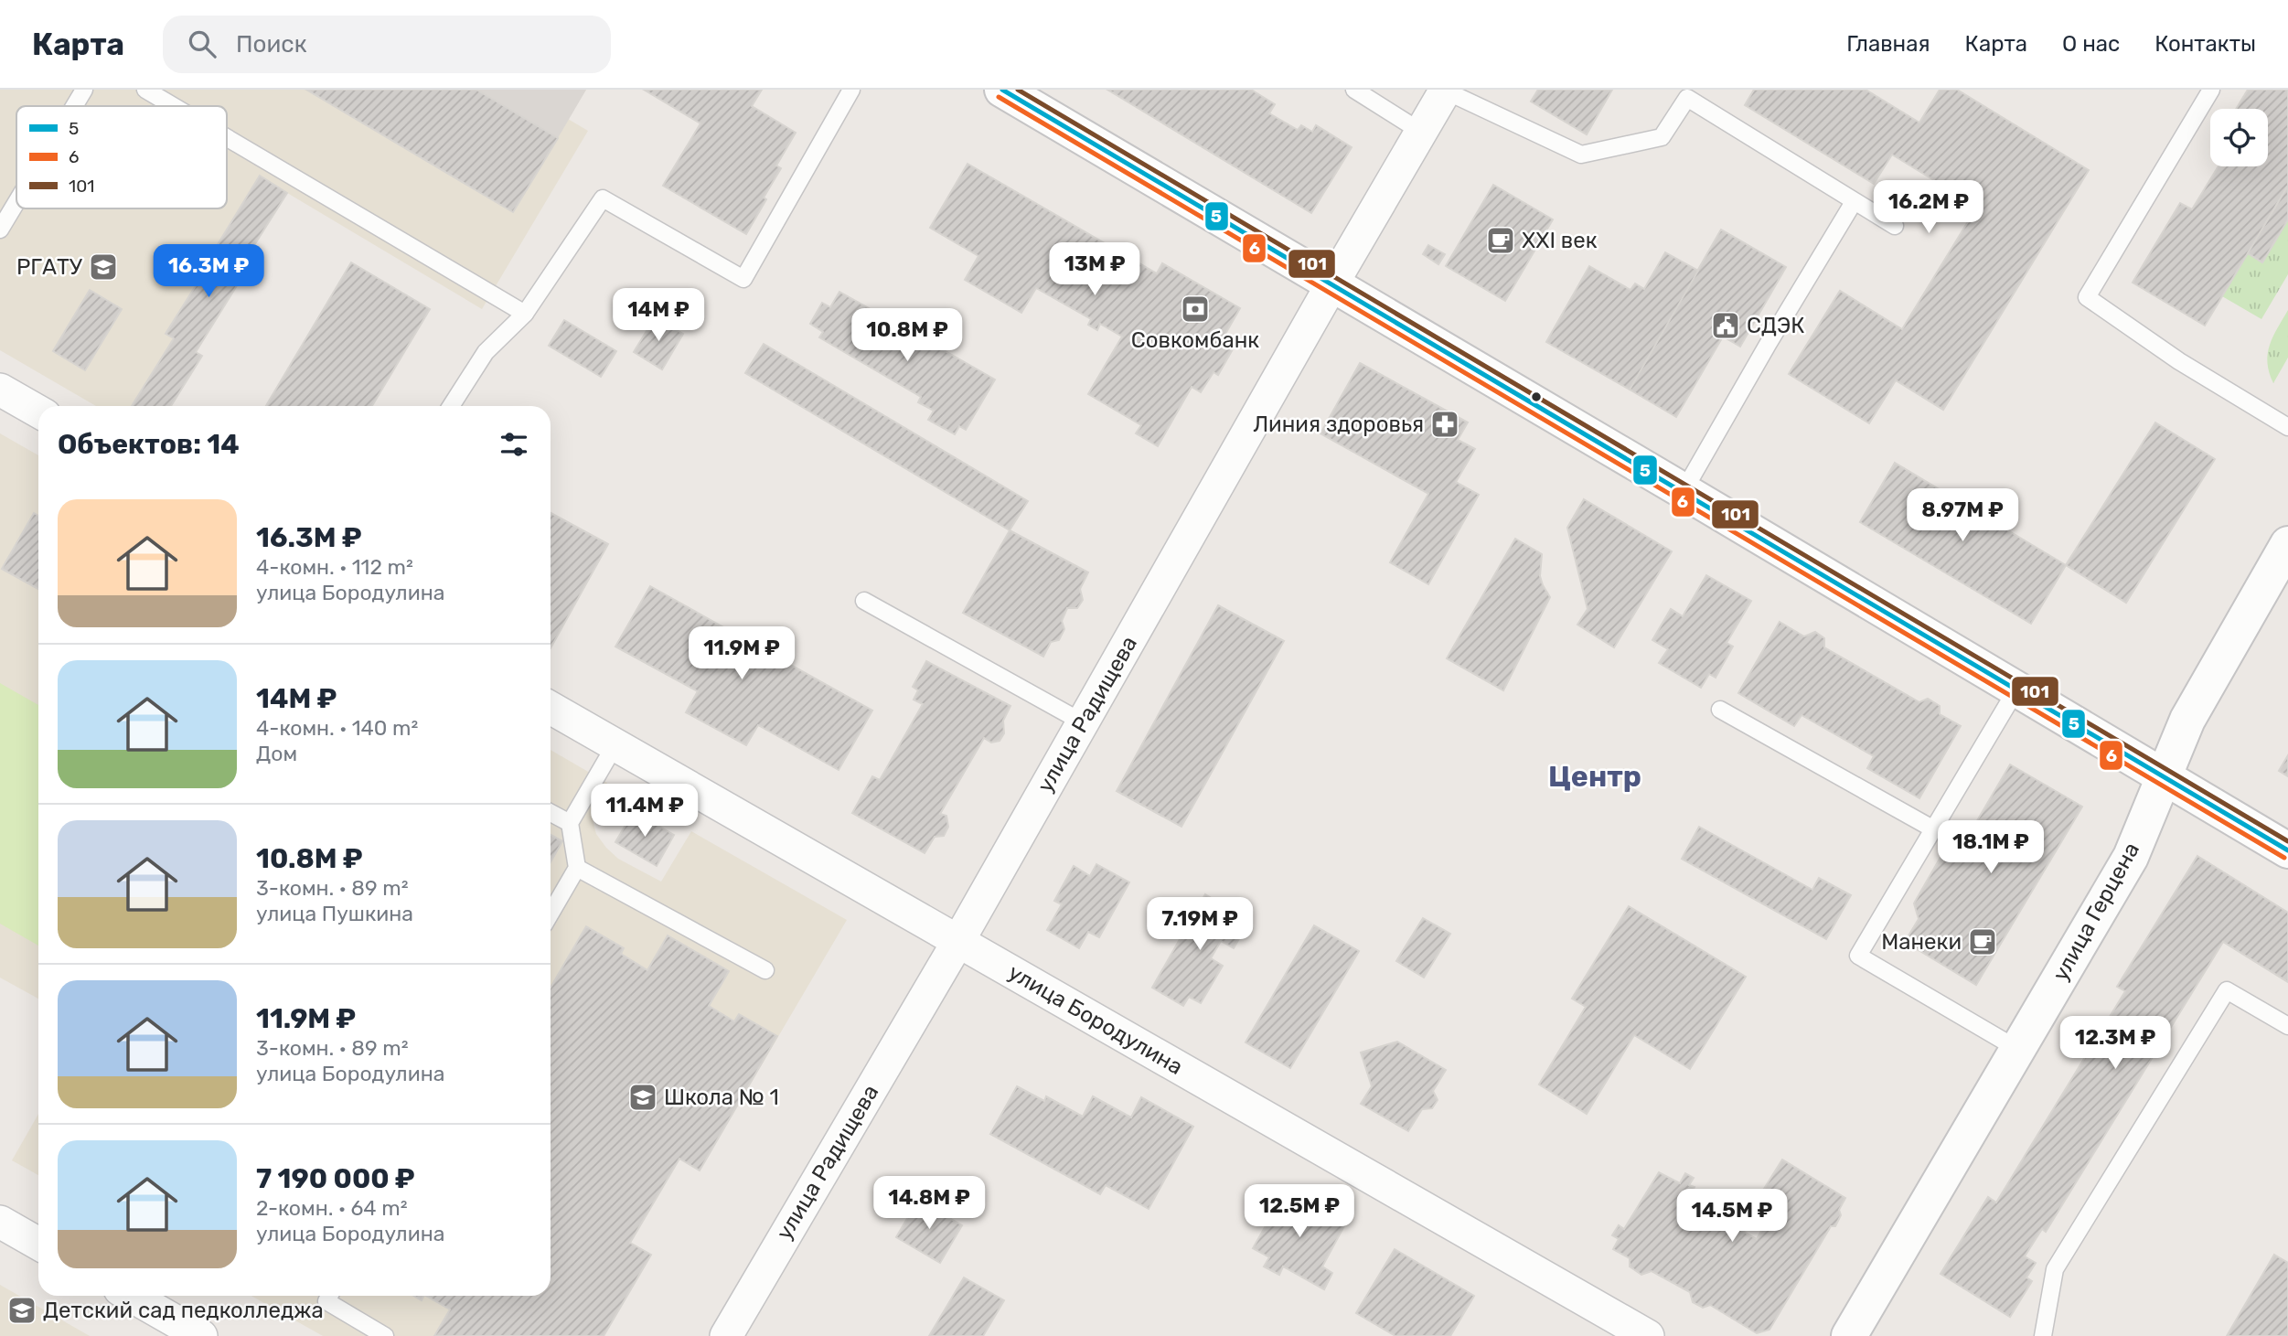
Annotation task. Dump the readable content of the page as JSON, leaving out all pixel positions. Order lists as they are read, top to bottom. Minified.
{"streets":{"street":["улица Радищева","улица Герцена","улица Бородулина"]},"crossings":[["улица Радищева","улица Бородулина"]],"districts":["Центр"],"places":{"cafe":["XXI век","Манеки"],"school or university":["РГАТУ","Школа № 1","Детский сад педколледжа"],"bank":["Совкомбанк"],"public building":["СДЭК"],"pharmacy":["Линия здоровья"]},"lines":["transit line 5","transit line 101","transit line 6"],"legend":["5","6","101"],"page":{"header":"Карта","search":"Поиск","nav":["Главная","Карта","О нас","Контакты"],"price":["16.2M ₽","13M ₽","16.3M ₽","14M ₽","10.8M ₽","8.97M ₽","11.9M ₽","11.4M ₽","18.1M ₽","7.19M ₽","12.3M ₽","14.8M ₽","12.5M ₽","14.5M ₽"],"heading":"Объектов: 14","list":[{"name":"16.3M ₽","note":"4-комн. · 112 m² · улица Бородулина"},{"name":"14M ₽","note":"4-комн. · 140 m² · Дом"},{"name":"10.8M ₽","note":"3-комн. · 89 m² · улица Пушкина"},{"name":"11.9M ₽","note":"3-комн. · 89 m² · улица Бородулина"},{"name":"7 190 000 ₽","note":"2-комн. · 64 m² · улица Бородулина"}]}}
